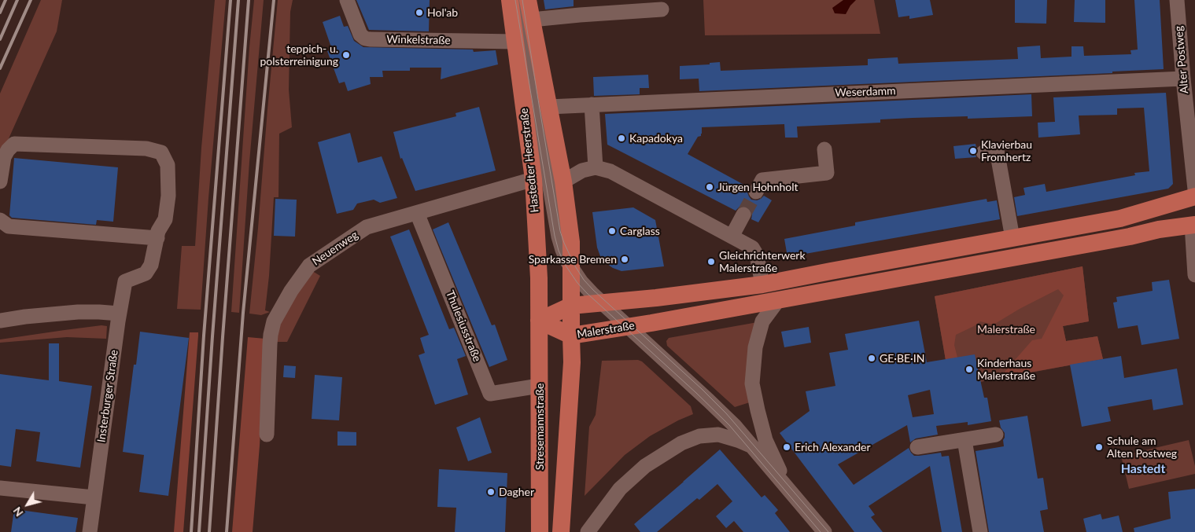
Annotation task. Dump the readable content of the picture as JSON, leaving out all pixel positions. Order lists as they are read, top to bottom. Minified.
{"streets":{"main road":["Hastedter Heerstraße","Malerstraße","Stresemannstraße"],"street":["Winkelstraße","Alter Postweg","Weserdamm","Neuenweg","Thulesiusstraße","Insterburger Straße"]},"crossings":[["Winkelstraße","Hastedter Heerstraße"],["Alter Postweg","Weserdamm"],["Hastedter Heerstraße","Neuenweg"],["Hastedter Heerstraße","Malerstraße"],["Hastedter Heerstraße","Stresemannstraße"],["Neuenweg","Thulesiusstraße"],["Thulesiusstraße","Stresemannstraße"],["Malerstraße","Stresemannstraße"]],"districts":["Hastedt"],"parks":["Malerstraße"],"places":["Hol'ab","teppich- u. polsterreinigung","Kapadokya","Klavierbau Fromhertz","Jürgen Hohnholt","Carglass","Sparkasse Bremen","Gleichrichterwerk Malerstraße","GE·BE·IN","Kinderhaus Malerstraße","Erich Alexander","Schule am Alten Postweg","Dagher"],"north":"bottom left"}
